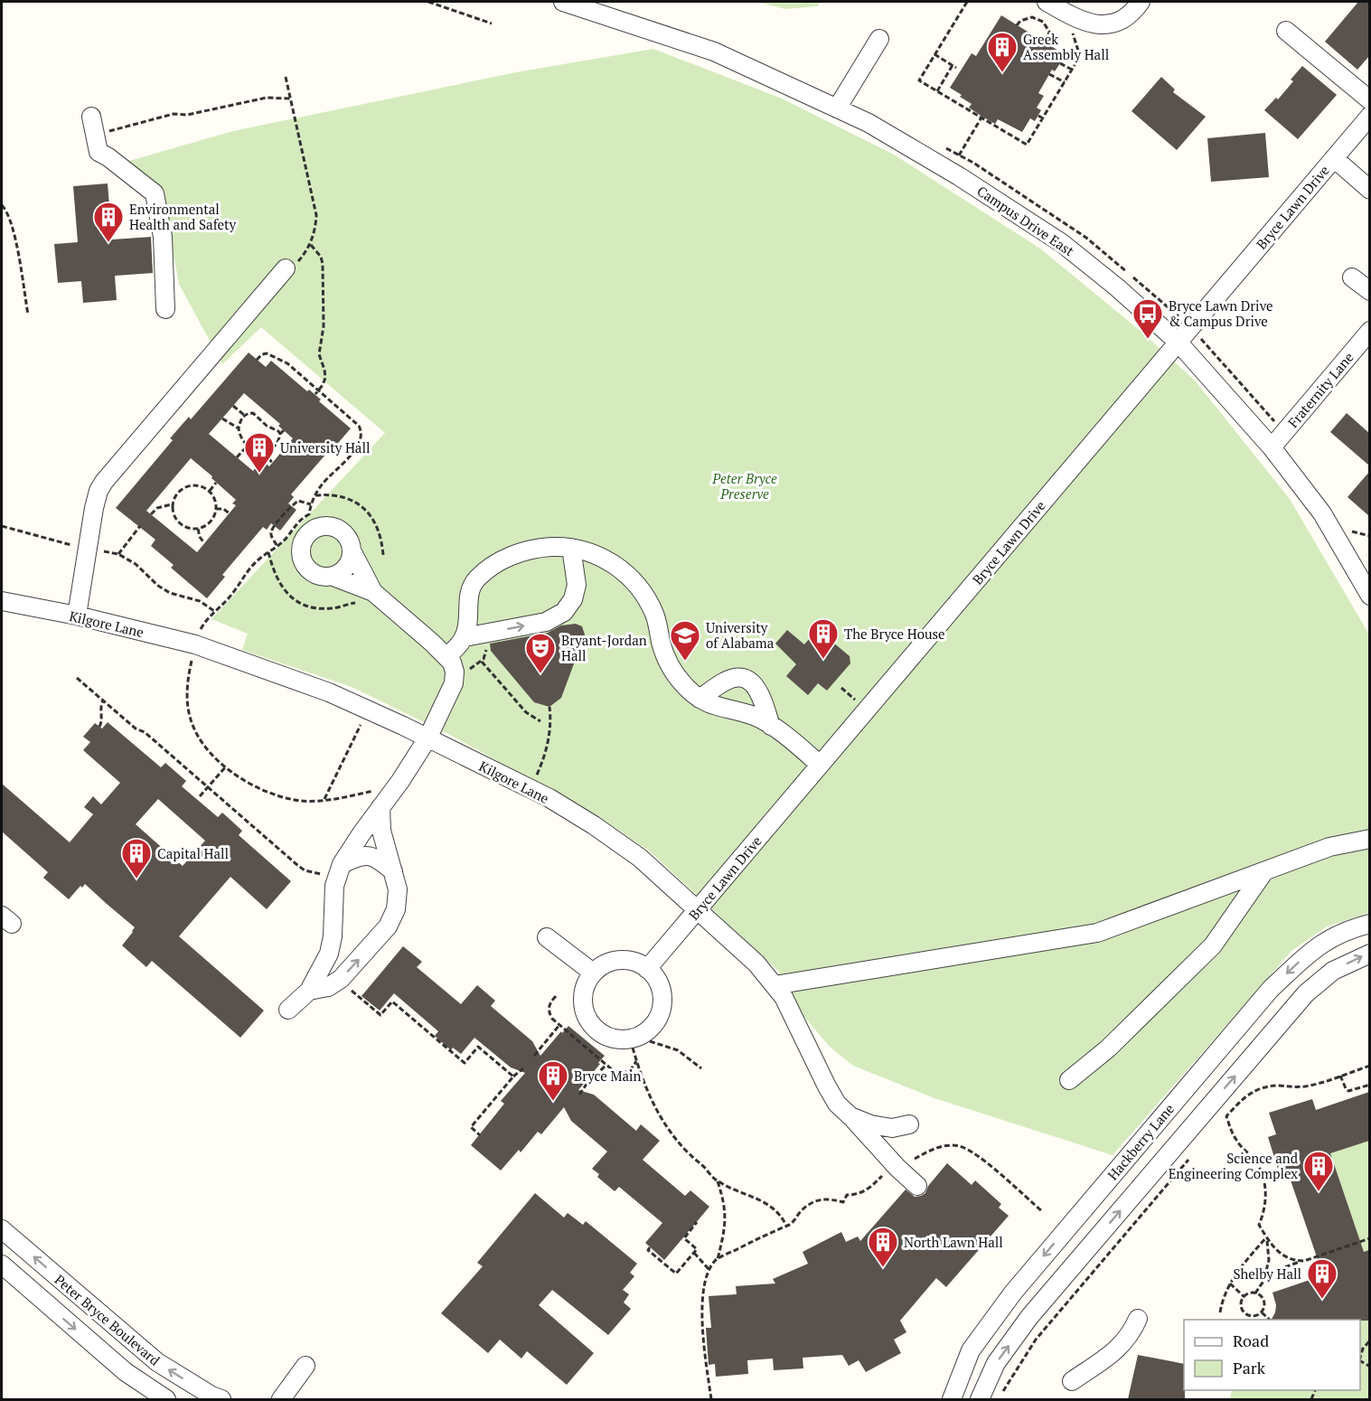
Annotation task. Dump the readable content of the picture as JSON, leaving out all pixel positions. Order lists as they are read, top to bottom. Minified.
{"streets":{"street":["Bryce Lawn Drive","Campus Drive East","Fraternity Lane","Kilgore Lane","Hackberry Lane","Peter Bryce Boulevard"]},"crossings":[["Bryce Lawn Drive","Campus Drive East"],["Bryce Lawn Drive","Kilgore Lane"],["Campus Drive East","Fraternity Lane"]],"parks":["Peter Bryce Preserve"],"places":{"building":["Greek Assembly Hall","Environmental Health and Safety","University Hall","The Bryce House","Capital Hall","Bryce Main","Science and Engineering Complex","North Lawn Hall","Shelby Hall"],"bus stop":["Bryce Lawn Drive & Campus Drive"],"school or university":["University of Alabama"],"theatre":["Bryant-Jordan Hall"]},"legend":["Road","Park"]}
